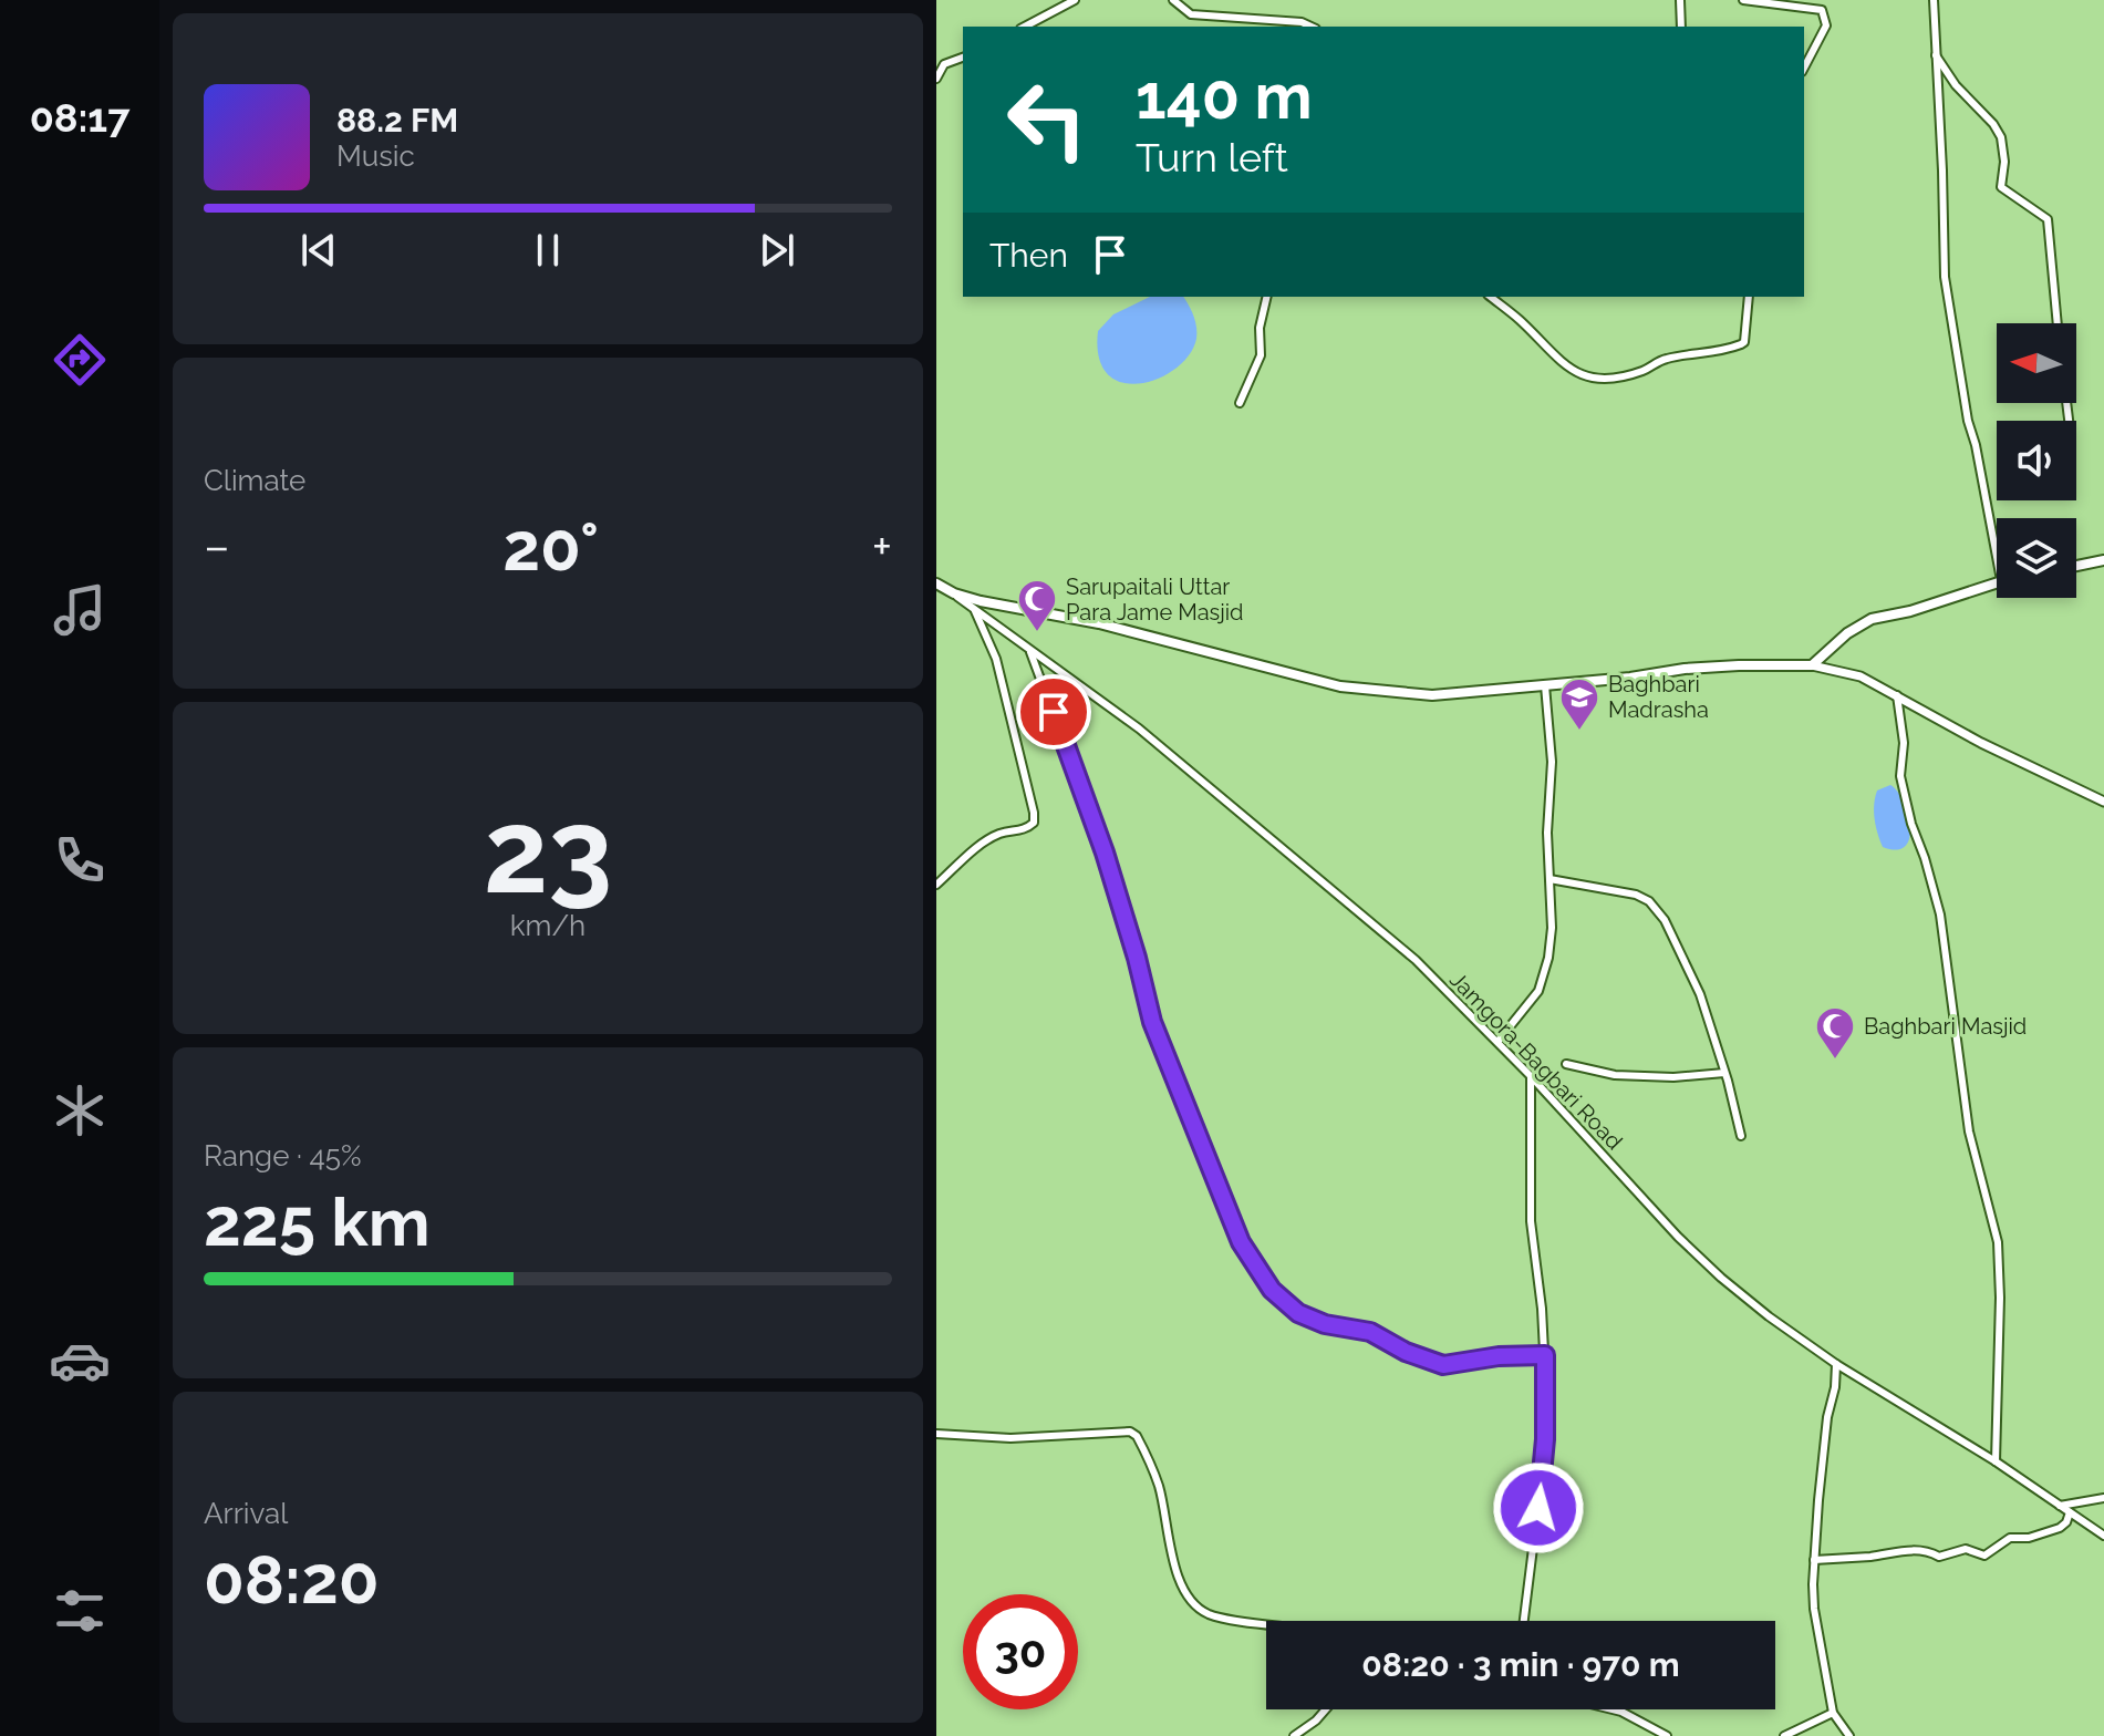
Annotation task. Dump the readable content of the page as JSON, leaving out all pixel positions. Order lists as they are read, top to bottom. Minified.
{"streets":{"street":["Jamgora-Bagbari Road"]},"places":{"mosque":["Sarupaitali Uttar Para Jame Masjid","Baghbari Masjid"],"school or university":["Baghbari Madrasha"]},"north":"left","page":{"tabs":"08:17","turn":["140 m","Turn left"],"song":["88.2 FM","Music"],"then":"Then","tile":["Climate",["23","km/h"],["Range · 45%","225 km"],["Arrival","08:20"]],"heat":["−","20°","+"],"limit":"30","trip":"08:20 · 3 min · 970 m"}}
